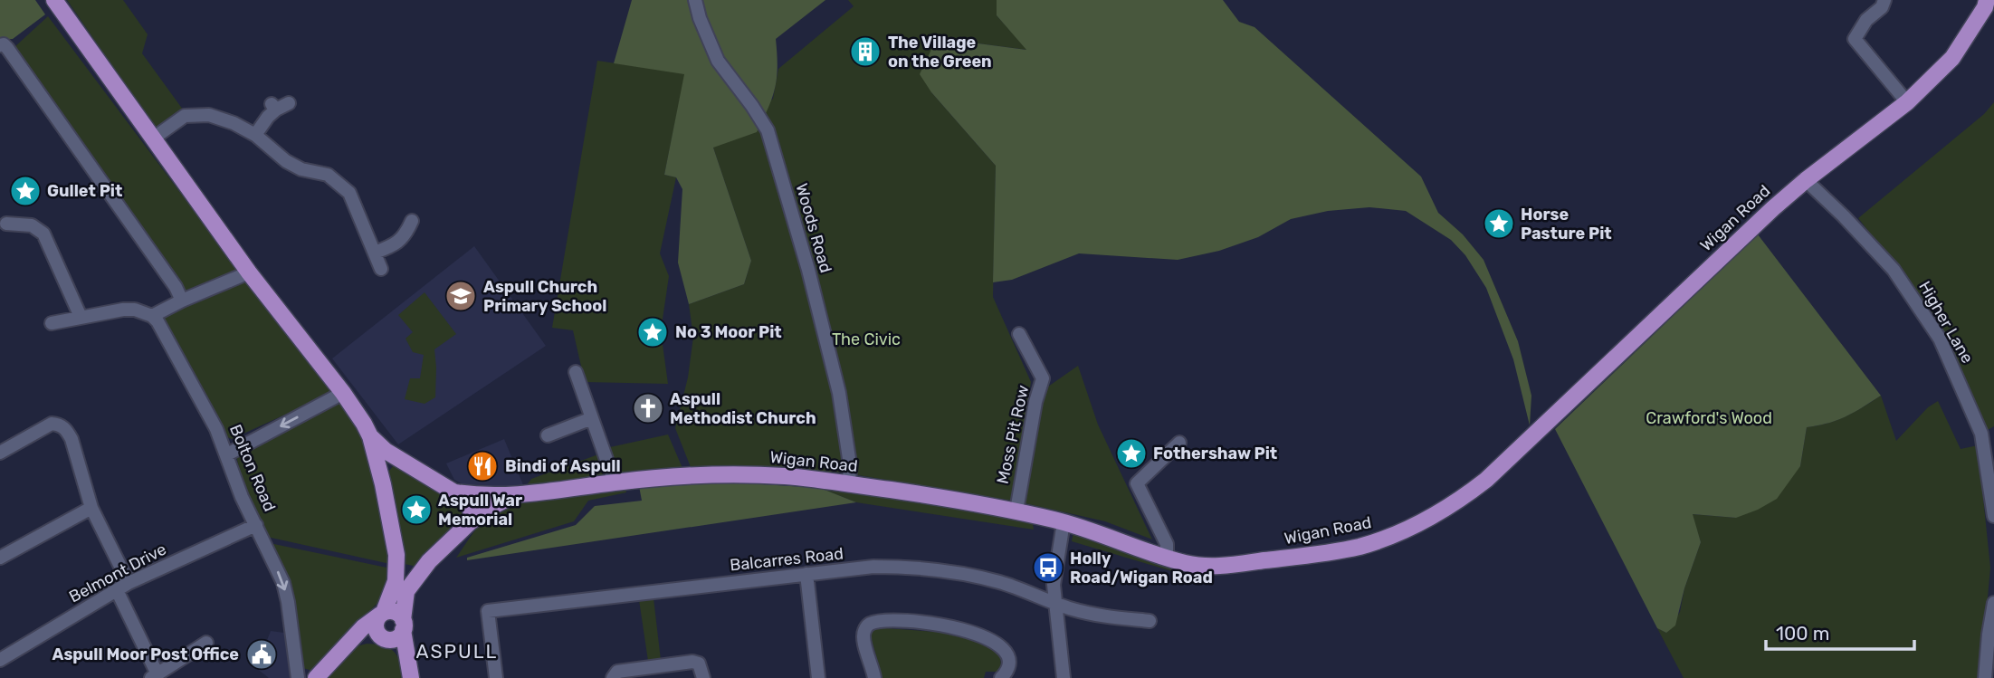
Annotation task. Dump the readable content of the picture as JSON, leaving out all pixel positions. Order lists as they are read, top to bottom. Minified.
{"streets":{"main road":["Wigan Road"],"street":["Woods Road","Higher Lane","Moss Pit Row","Bolton Road","Balcarres Road","Belmont Drive"]},"crossings":[["Wigan Road","Woods Road"],["Wigan Road","Higher Lane"],["Wigan Road","Moss Pit Row"],["Bolton Road","Belmont Drive"]],"one_way":["Bolton Road"],"districts":["ASPULL"],"parks":["The Civic","Crawford's Wood"],"places":{"building":["The Village on the Green"],"place":["Gullet Pit","Horse Pasture Pit","No 3 Moor Pit","Fothershaw Pit","Aspull War Memorial"],"school or university":["Aspull Church Primary School"],"church":["Aspull Methodist Church"],"restaurant":["Bindi of Aspull"],"bus stop":["Holly Road/Wigan Road"],"public building":["Aspull Moor Post Office"]},"scale_bar":"100 m"}
